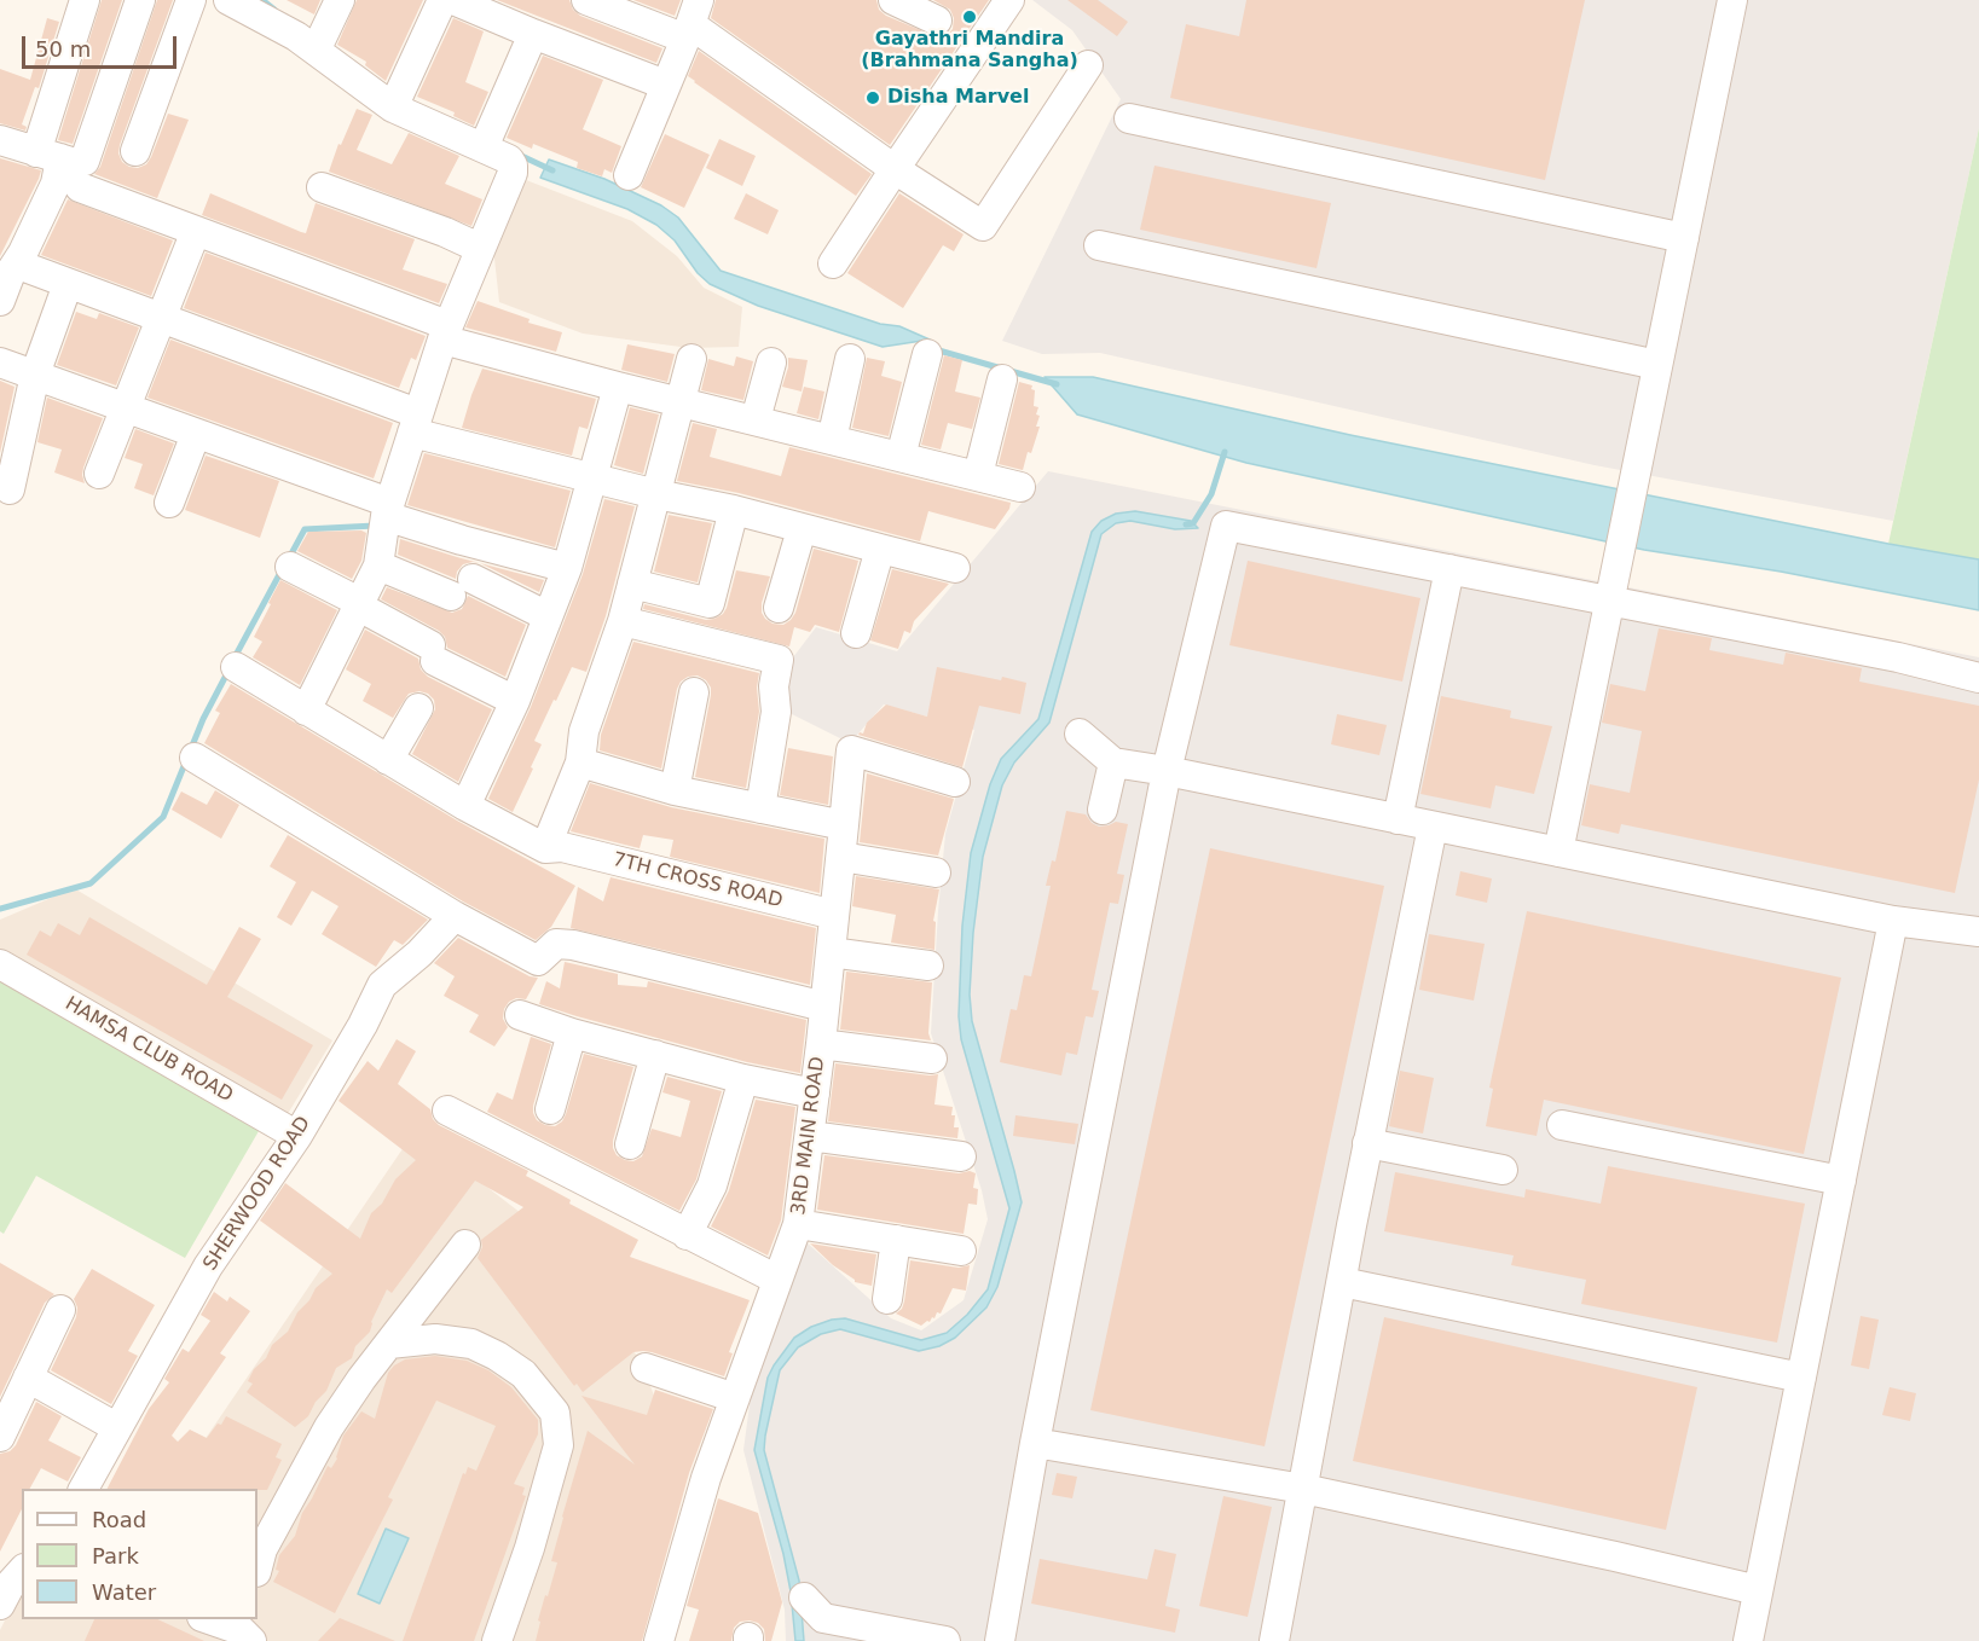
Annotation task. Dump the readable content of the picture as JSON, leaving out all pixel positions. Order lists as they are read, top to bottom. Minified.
{"streets":{"street":["7TH CROSS ROAD","HAMSA CLUB ROAD","3RD MAIN ROAD","SHERWOOD ROAD"]},"crossings":[["7TH CROSS ROAD","3RD MAIN ROAD"],["HAMSA CLUB ROAD","SHERWOOD ROAD"]],"places":["Gayathri Mandira (Brahmana Sangha)","Disha Marvel"],"legend":["Road","Park","Water"],"scale_bar":"50 m"}
